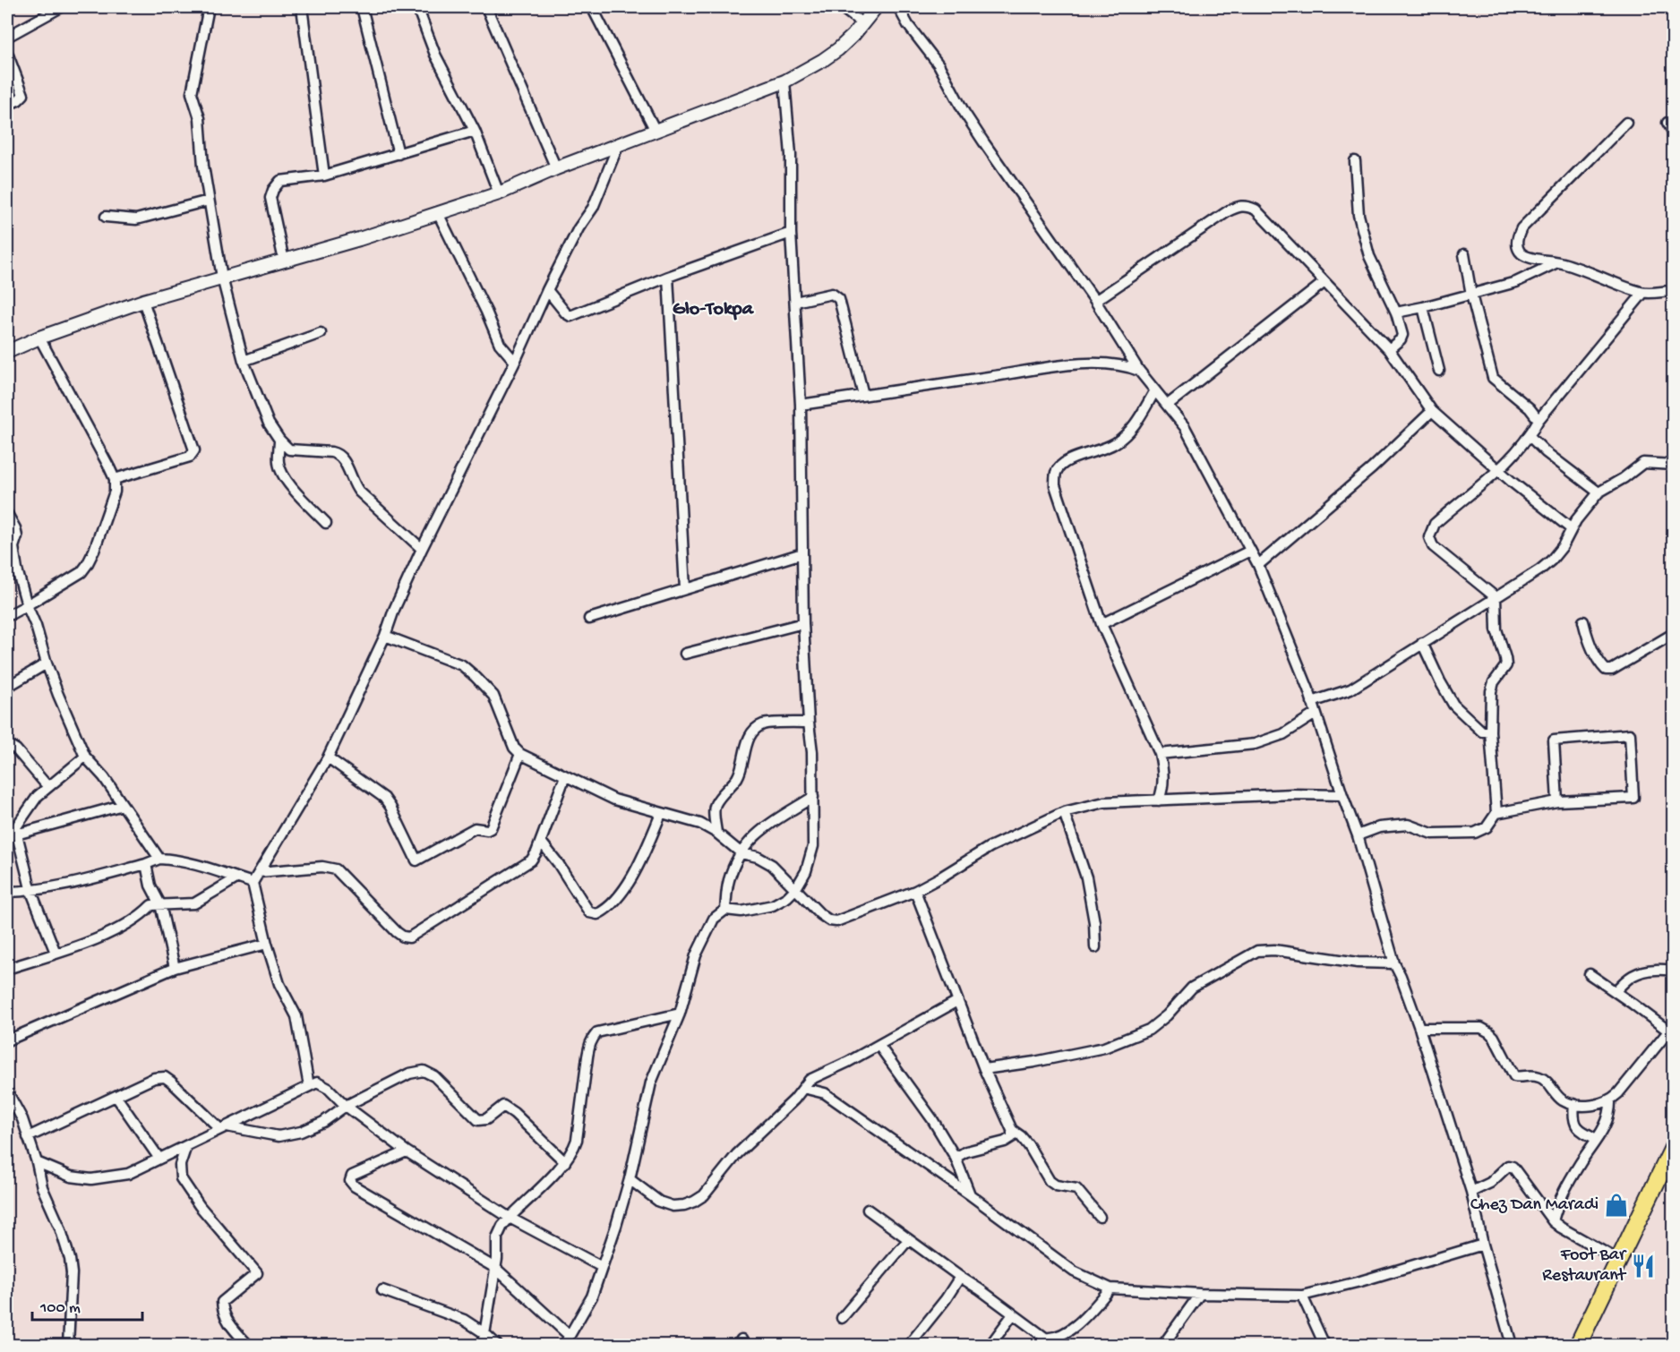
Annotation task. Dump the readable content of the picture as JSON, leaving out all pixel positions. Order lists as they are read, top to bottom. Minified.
{"districts":["Glo-Tokpa"],"places":{"shop":["Chez Dan Maradi"],"restaurant":["Foot Bar Restaurant"]},"scale_bar":"100 m"}
